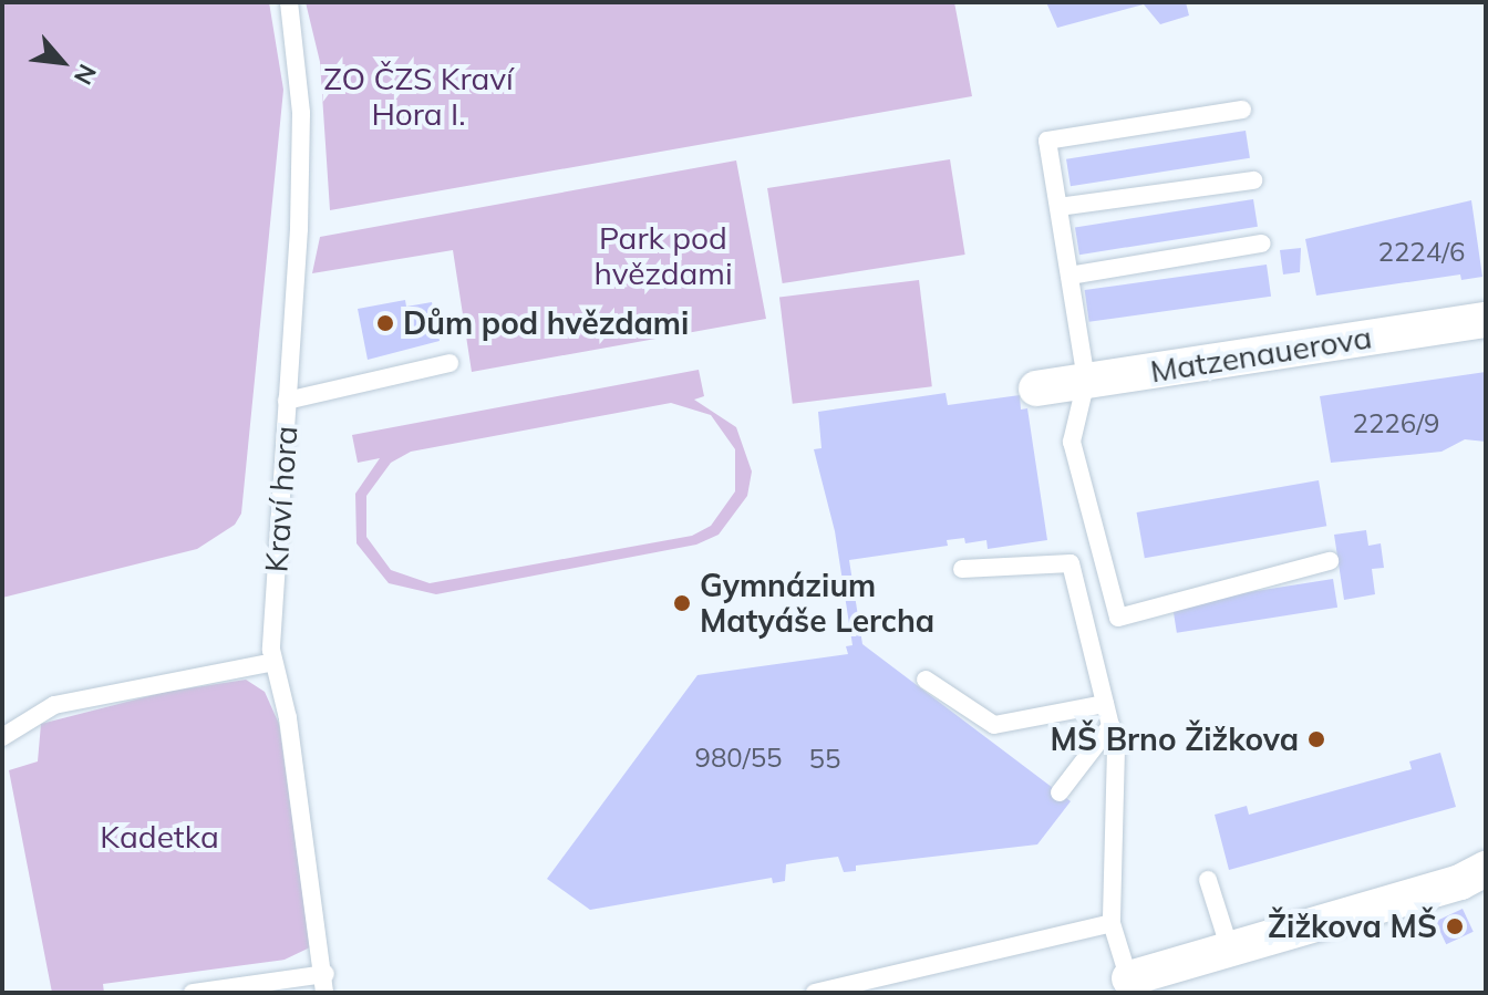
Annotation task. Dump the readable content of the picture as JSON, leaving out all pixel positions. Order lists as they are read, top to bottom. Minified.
{"streets":{"street":["Matzenauerova"],"lane":["Kraví hora"]},"parks":["ZO ČZS Kraví Hora I.","Park pod hvězdami","Kadetka"],"places":["Dům pod hvězdami","Gymnázium Matyáše Lercha","MŠ Brno Žižkova","Žižkova MŠ"],"house_numbers":["2224/6","2226/9","980/55","55"],"north":"bottom right"}
